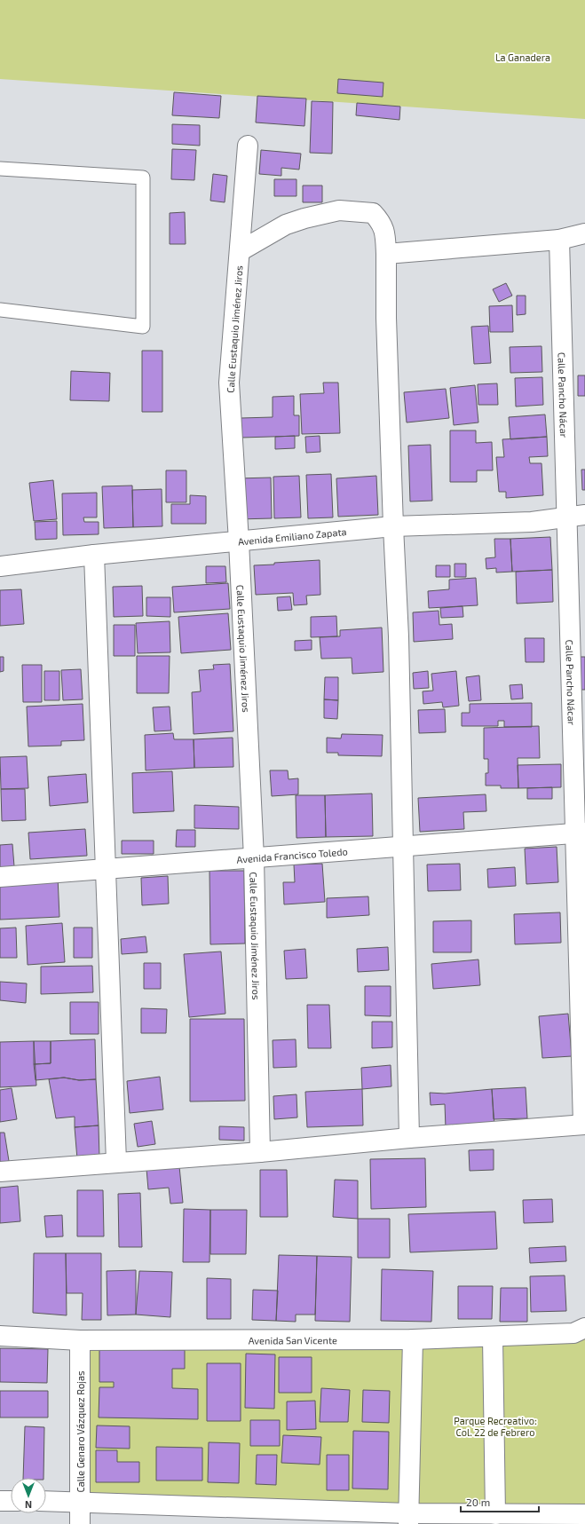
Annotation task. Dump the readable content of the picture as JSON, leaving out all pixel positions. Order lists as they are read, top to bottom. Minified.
{"streets":{"street":["Calle Eustaquio Jiménez Jiros","Calle Pancho Nácar","Avenida Emiliano Zapata","Avenida Francisco Toledo","Avenida San Vicente","Calle Genaro Vázquez Rojas"]},"crossings":[["Calle Eustaquio Jiménez Jiros","Avenida Emiliano Zapata"],["Calle Eustaquio Jiménez Jiros","Avenida Francisco Toledo"],["Calle Pancho Nácar","Avenida Emiliano Zapata"],["Calle Pancho Nácar","Avenida Francisco Toledo"],["Avenida San Vicente","Calle Genaro Vázquez Rojas"]],"parks":["La Ganadera","Parque Recreativo: Col. 22 de Febrero"],"scale_bar":"20 m","north":"bottom"}
